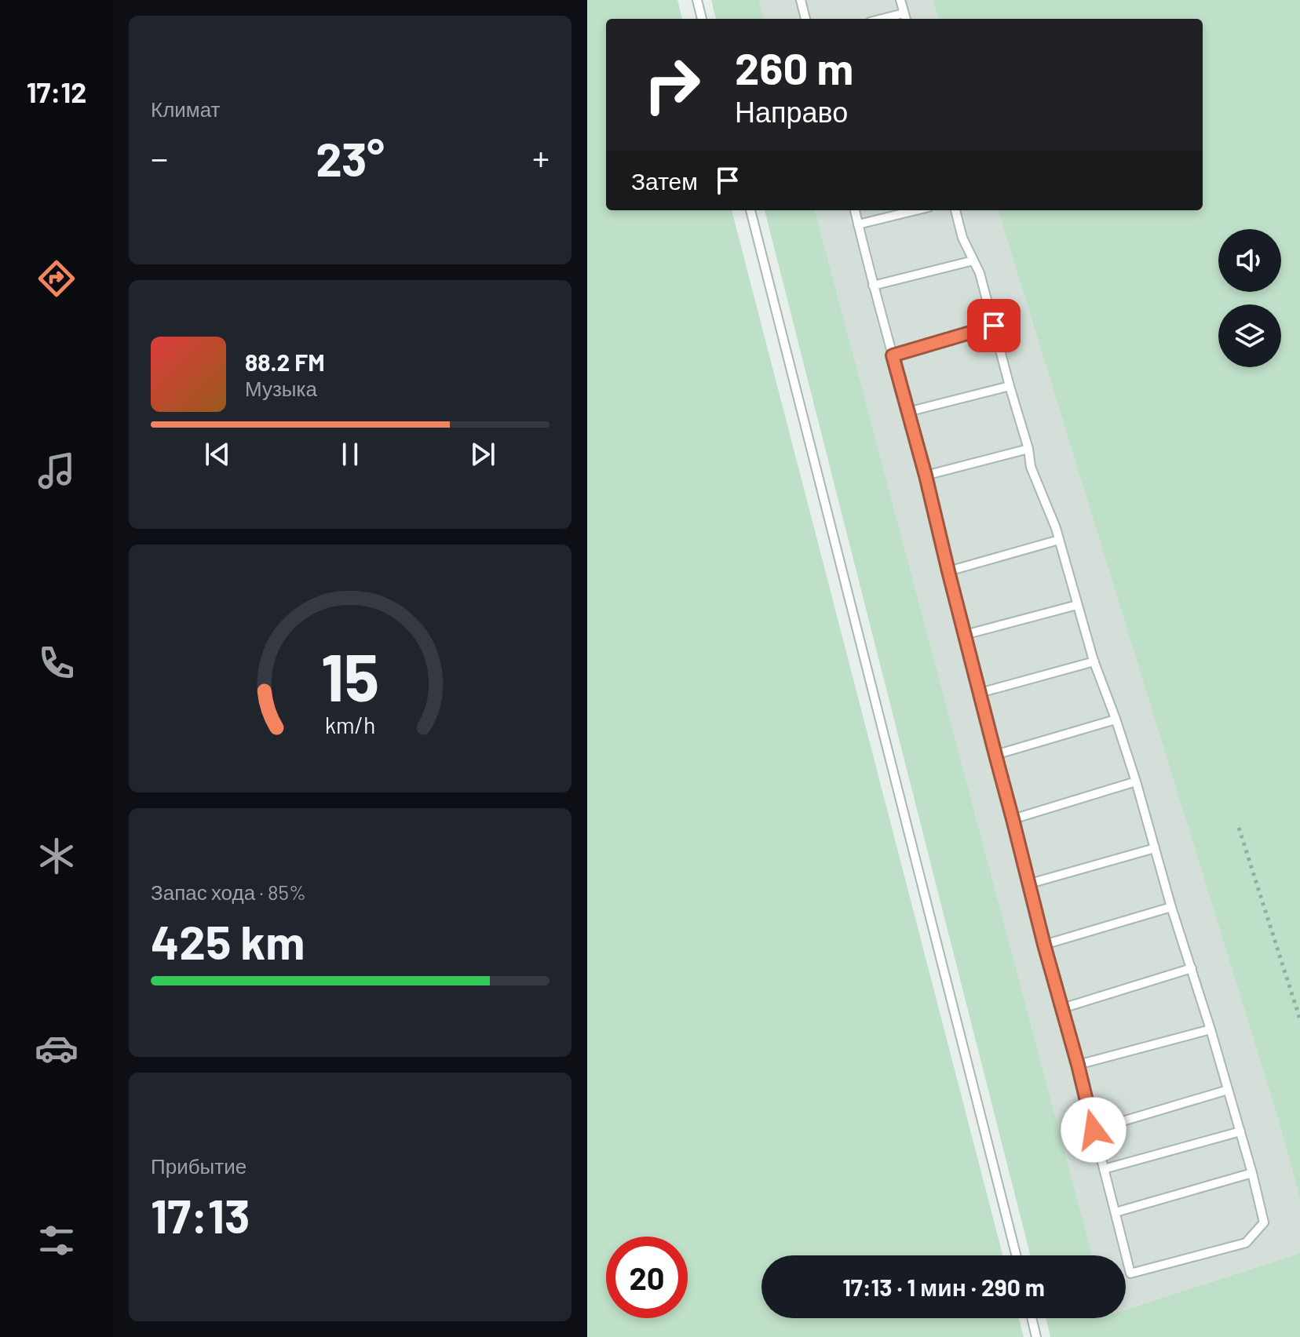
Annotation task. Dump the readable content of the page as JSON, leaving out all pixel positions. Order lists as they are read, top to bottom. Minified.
{"page":{"tabs":"17:12","tile":["Климат",["Запас хода · 85%","425 km"],["Прибытие","17:13"]],"turn":["260 m","Направо"],"heat":["−","23°","+"],"then":"Затем","song":["88.2 FM","Музыка"],"limit":"20","trip":"17:13 · 1 мин · 290 m","gauge":["15","km/h"]}}
